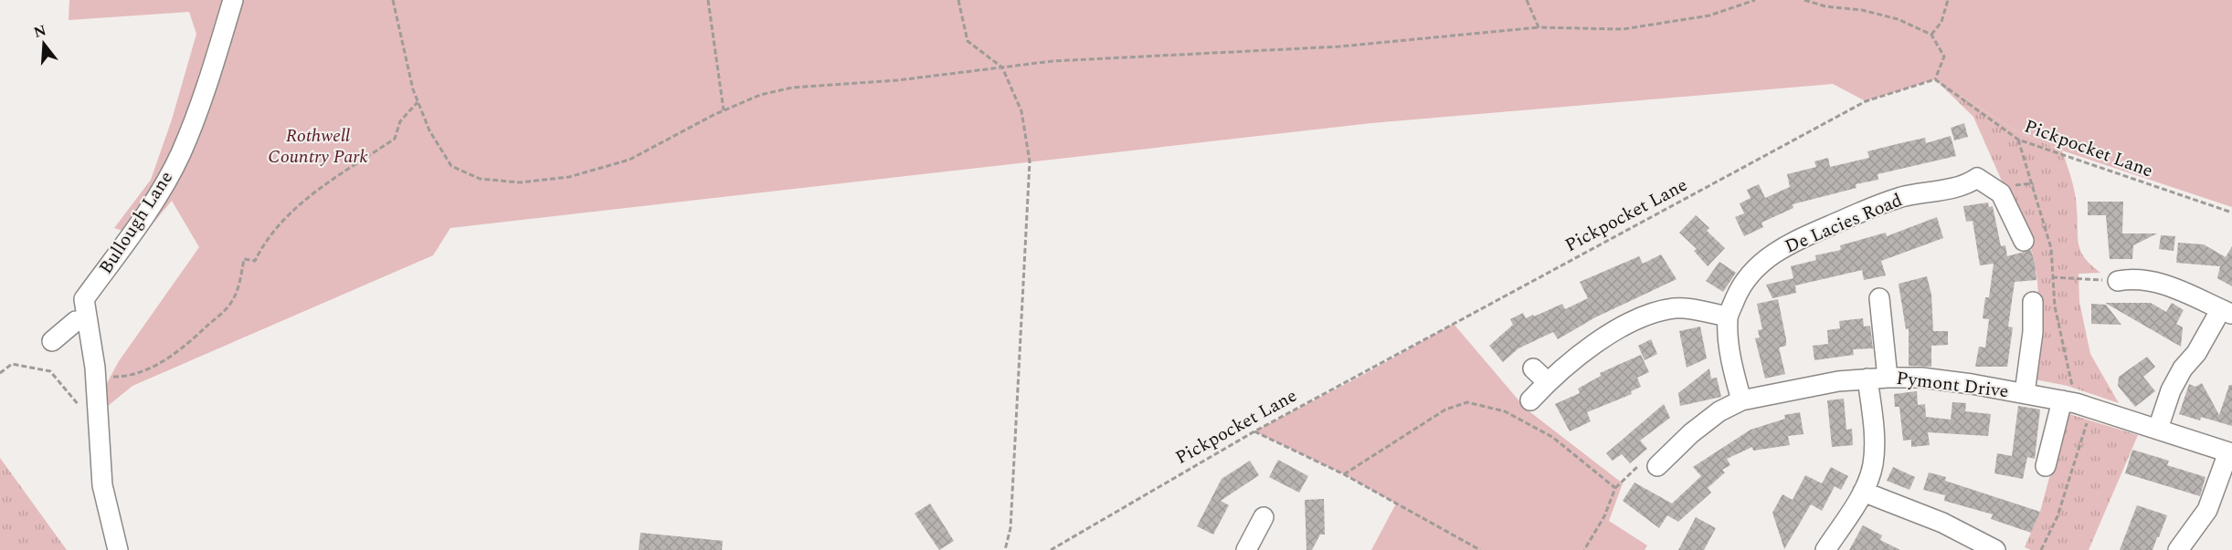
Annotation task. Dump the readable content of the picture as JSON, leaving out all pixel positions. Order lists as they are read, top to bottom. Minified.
{"streets":{"street":["Bullough Lane","De Lacies Road","Pymont Drive"],"path":["Pickpocket Lane"]},"crossings":[["De Lacies Road","Pymont Drive"]],"parks":["Rothwell Country Park"],"north":"top"}
